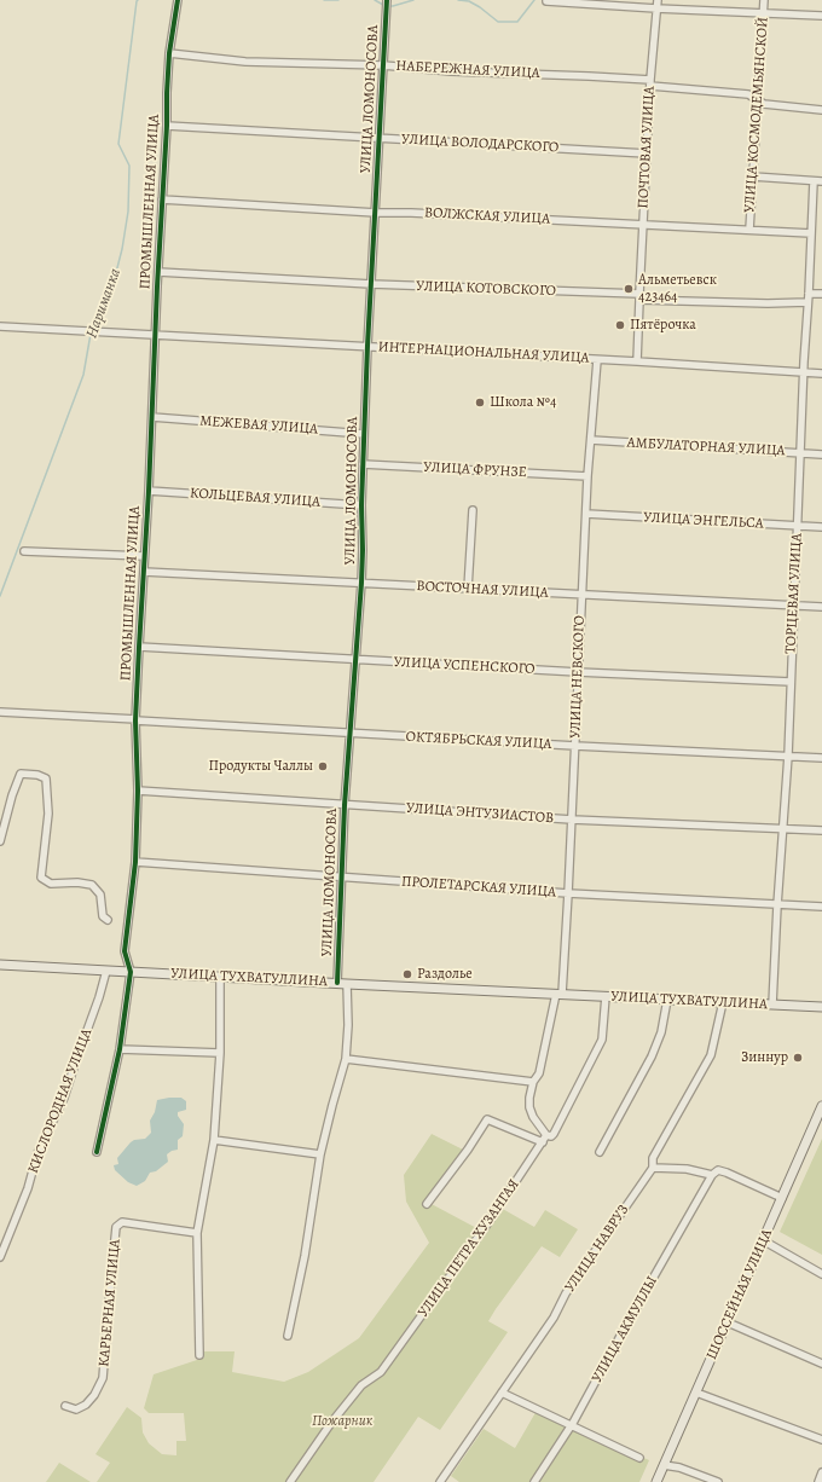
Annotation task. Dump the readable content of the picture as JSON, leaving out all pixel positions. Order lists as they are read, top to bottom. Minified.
{"streets":{"main road":["УЛИЦА ТУХВАТУЛЛИНА","ШОССЕЙНАЯ УЛИЦА"],"street":["НАБЕРЕЖНАЯ УЛИЦА","УЛИЦА ЛОМОНОСОВА","УЛИЦА КОСМОДЕМЬЯНСКОЙ","УЛИЦА ВОЛОДАРСКОГО","ПОЧТОВАЯ УЛИЦА","ПРОМЫШЛЕННАЯ УЛИЦА","ВОЛЖСКАЯ УЛИЦА","УЛИЦА КОТОВСКОГО","ИНТЕРНАЦИОНАЛЬНАЯ УЛИЦА","МЕЖЕВАЯ УЛИЦА","АМБУЛАТОРНАЯ УЛИЦА","УЛИЦА ФРУНЗЕ","КОЛЬЦЕВАЯ УЛИЦА","УЛИЦА ЭНГЕЛЬСА","ВОСТОЧНАЯ УЛИЦА","ТОРЦЕВАЯ УЛИЦА","УЛИЦА УСПЕНСКОГО","УЛИЦА НЕВСКОГО","ОКТЯБРЬСКАЯ УЛИЦА","УЛИЦА ЭНТУЗИАСТОВ","ПРОЛЕТАРСКАЯ УЛИЦА","КИСЛОРОДНАЯ УЛИЦА","УЛИЦА ПЕТРА ХУЗАНГАЯ","УЛИЦА НАВРУЗ","КАРЬЕРНАЯ УЛИЦА","УЛИЦА АКМУЛЛЫ"]},"crossings":[["НАБЕРЕЖНАЯ УЛИЦА","УЛИЦА ЛОМОНОСОВА"],["НАБЕРЕЖНАЯ УЛИЦА","УЛИЦА КОСМОДЕМЬЯНСКОЙ"],["НАБЕРЕЖНАЯ УЛИЦА","ПОЧТОВАЯ УЛИЦА"],["НАБЕРЕЖНАЯ УЛИЦА","ПРОМЫШЛЕННАЯ УЛИЦА"],["УЛИЦА ЛОМОНОСОВА","УЛИЦА ВОЛОДАРСКОГО"],["УЛИЦА ЛОМОНОСОВА","ВОЛЖСКАЯ УЛИЦА"],["УЛИЦА ЛОМОНОСОВА","УЛИЦА КОТОВСКОГО"],["УЛИЦА ЛОМОНОСОВА","ИНТЕРНАЦИОНАЛЬНАЯ УЛИЦА"],["УЛИЦА ЛОМОНОСОВА","МЕЖЕВАЯ УЛИЦА"],["УЛИЦА ЛОМОНОСОВА","УЛИЦА ФРУНЗЕ"],["УЛИЦА ЛОМОНОСОВА","КОЛЬЦЕВАЯ УЛИЦА"],["УЛИЦА ЛОМОНОСОВА","ВОСТОЧНАЯ УЛИЦА"],["УЛИЦА ЛОМОНОСОВА","УЛИЦА УСПЕНСКОГО"],["УЛИЦА ЛОМОНОСОВА","ОКТЯБРЬСКАЯ УЛИЦА"],["УЛИЦА ЛОМОНОСОВА","УЛИЦА ЭНТУЗИАСТОВ"],["УЛИЦА ЛОМОНОСОВА","ПРОЛЕТАРСКАЯ УЛИЦА"],["УЛИЦА ЛОМОНОСОВА","УЛИЦА ТУХВАТУЛЛИНА"],["УЛИЦА КОСМОДЕМЬЯНСКОЙ","ВОЛЖСКАЯ УЛИЦА"],["УЛИЦА ВОЛОДАРСКОГО","ПОЧТОВАЯ УЛИЦА"],["УЛИЦА ВОЛОДАРСКОГО","ПРОМЫШЛЕННАЯ УЛИЦА"],["ПОЧТОВАЯ УЛИЦА","ВОЛЖСКАЯ УЛИЦА"],["ПОЧТОВАЯ УЛИЦА","УЛИЦА КОТОВСКОГО"],["ПОЧТОВАЯ УЛИЦА","ИНТЕРНАЦИОНАЛЬНАЯ УЛИЦА"],["ПРОМЫШЛЕННАЯ УЛИЦА","ВОЛЖСКАЯ УЛИЦА"],["ПРОМЫШЛЕННАЯ УЛИЦА","УЛИЦА КОТОВСКОГО"],["ПРОМЫШЛЕННАЯ УЛИЦА","ИНТЕРНАЦИОНАЛЬНАЯ УЛИЦА"],["ПРОМЫШЛЕННАЯ УЛИЦА","МЕЖЕВАЯ УЛИЦА"],["ПРОМЫШЛЕННАЯ УЛИЦА","КОЛЬЦЕВАЯ УЛИЦА"],["ПРОМЫШЛЕННАЯ УЛИЦА","ВОСТОЧНАЯ УЛИЦА"],["ПРОМЫШЛЕННАЯ УЛИЦА","УЛИЦА УСПЕНСКОГО"],["ПРОМЫШЛЕННАЯ УЛИЦА","ОКТЯБРЬСКАЯ УЛИЦА"],["ПРОМЫШЛЕННАЯ УЛИЦА","УЛИЦА ЭНТУЗИАСТОВ"],["ПРОМЫШЛЕННАЯ УЛИЦА","ПРОЛЕТАРСКАЯ УЛИЦА"],["ПРОМЫШЛЕННАЯ УЛИЦА","УЛИЦА ТУХВАТУЛЛИНА"],["ВОЛЖСКАЯ УЛИЦА","ТОРЦЕВАЯ УЛИЦА"],["УЛИЦА КОТОВСКОГО","ТОРЦЕВАЯ УЛИЦА"],["ИНТЕРНАЦИОНАЛЬНАЯ УЛИЦА","ТОРЦЕВАЯ УЛИЦА"],["ИНТЕРНАЦИОНАЛЬНАЯ УЛИЦА","УЛИЦА НЕВСКОГО"],["АМБУЛАТОРНАЯ УЛИЦА","ТОРЦЕВАЯ УЛИЦА"],["АМБУЛАТОРНАЯ УЛИЦА","УЛИЦА НЕВСКОГО"],["УЛИЦА ФРУНЗЕ","УЛИЦА НЕВСКОГО"],["УЛИЦА ЭНГЕЛЬСА","ТОРЦЕВАЯ УЛИЦА"],["УЛИЦА ЭНГЕЛЬСА","УЛИЦА НЕВСКОГО"],["ВОСТОЧНАЯ УЛИЦА","ТОРЦЕВАЯ УЛИЦА"],["ВОСТОЧНАЯ УЛИЦА","УЛИЦА НЕВСКОГО"],["ТОРЦЕВАЯ УЛИЦА","УЛИЦА УСПЕНСКОГО"],["ТОРЦЕВАЯ УЛИЦА","ОКТЯБРЬСКАЯ УЛИЦА"],["ТОРЦЕВАЯ УЛИЦА","УЛИЦА ЭНТУЗИАСТОВ"],["ТОРЦЕВАЯ УЛИЦА","ПРОЛЕТАРСКАЯ УЛИЦА"],["ТОРЦЕВАЯ УЛИЦА","УЛИЦА ТУХВАТУЛЛИНА"],["УЛИЦА УСПЕНСКОГО","УЛИЦА НЕВСКОГО"],["УЛИЦА НЕВСКОГО","ОКТЯБРЬСКАЯ УЛИЦА"],["УЛИЦА НЕВСКОГО","УЛИЦА ЭНТУЗИАСТОВ"],["УЛИЦА НЕВСКОГО","ПРОЛЕТАРСКАЯ УЛИЦА"],["УЛИЦА НЕВСКОГО","УЛИЦА ТУХВАТУЛЛИНА"],["УЛИЦА ТУХВАТУЛЛИНА","КИСЛОРОДНАЯ УЛИЦА"],["УЛИЦА ТУХВАТУЛЛИНА","УЛИЦА ПЕТРА ХУЗАНГАЯ"],["УЛИЦА ТУХВАТУЛЛИНА","УЛИЦА НАВРУЗ"]],"water":["Нариманка"],"parks":["Пожарник"],"places":["Альметьевск 423464","Пятёрочка","Школа №4","Продукты Чаллы","Раздолье","Зиннур"]}
